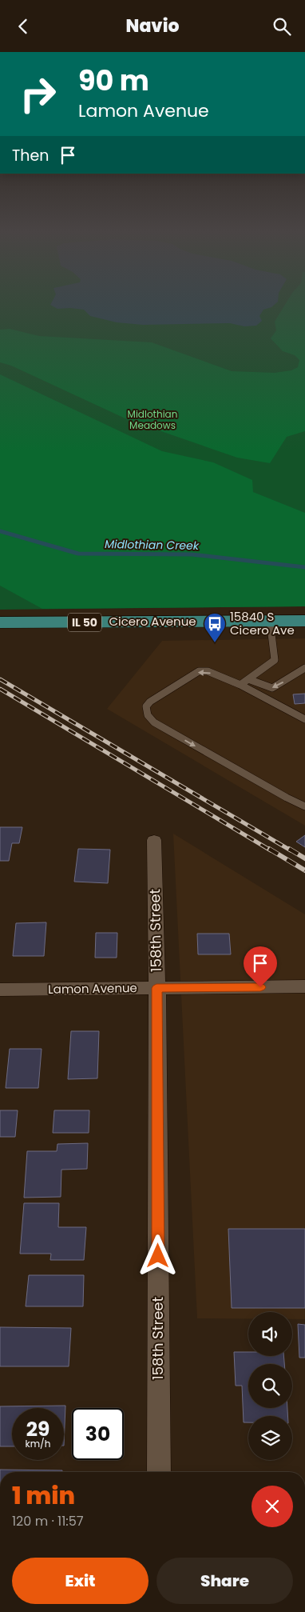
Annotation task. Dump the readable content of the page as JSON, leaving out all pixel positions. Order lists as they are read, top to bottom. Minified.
{"streets":{"main road":["Cicero Avenue","IL 50"],"street":["158th Street","Lamon Avenue"]},"crossings":[["158th Street","Lamon Avenue"]],"water":["Midlothian Creek"],"parks":["Midlothian Meadows"],"places":{"bus stop":["15840 S Cicero Ave"]},"page":{"header":"Navio","turn":["90 m","Lamon Avenue"],"then":"Then","speed":"29 km/h","limit":"30","heading":["1 min","120 m · 11:57"],"buttons":["Exit","Share"]}}
